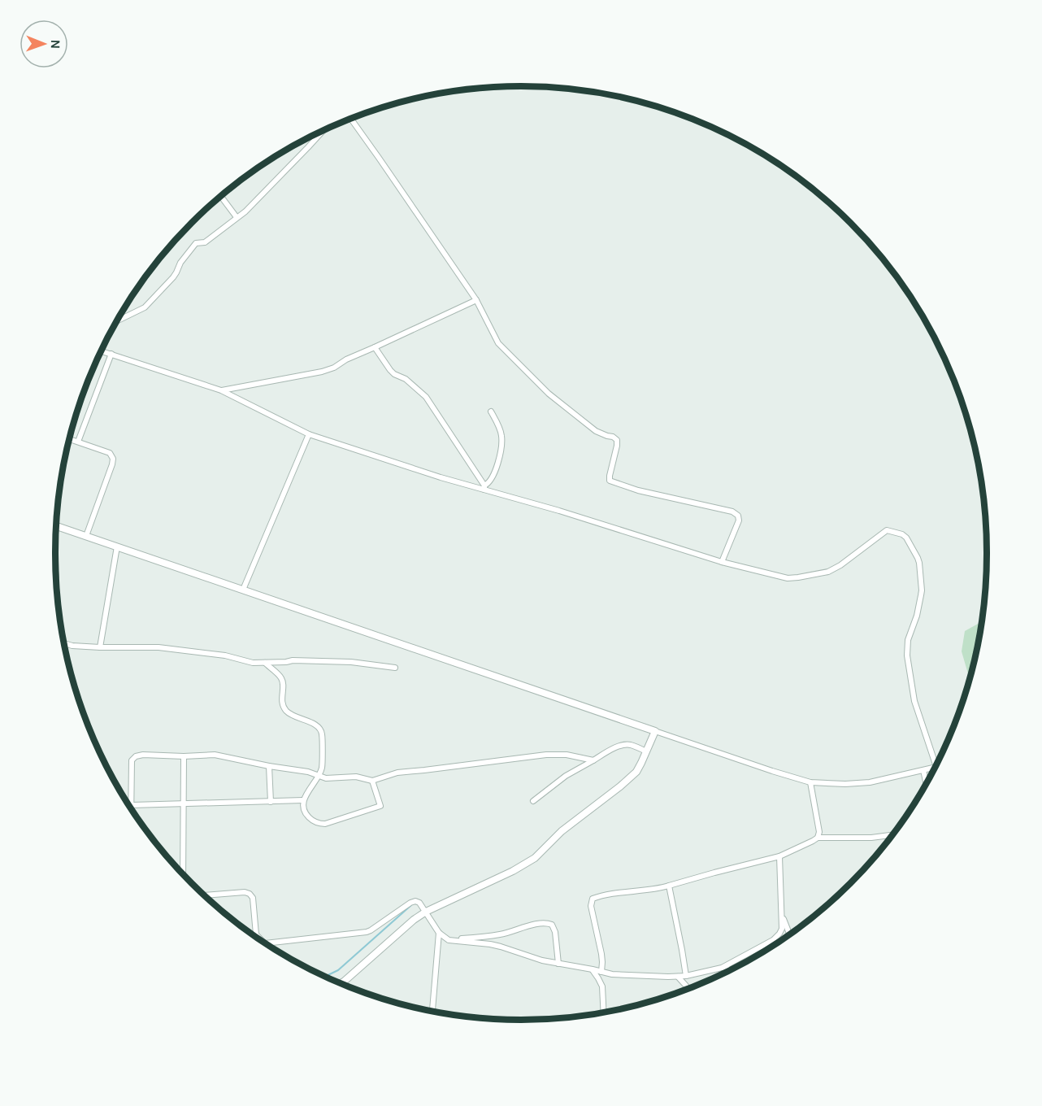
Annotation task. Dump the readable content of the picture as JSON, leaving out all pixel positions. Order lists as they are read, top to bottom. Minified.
{"north":"right"}
